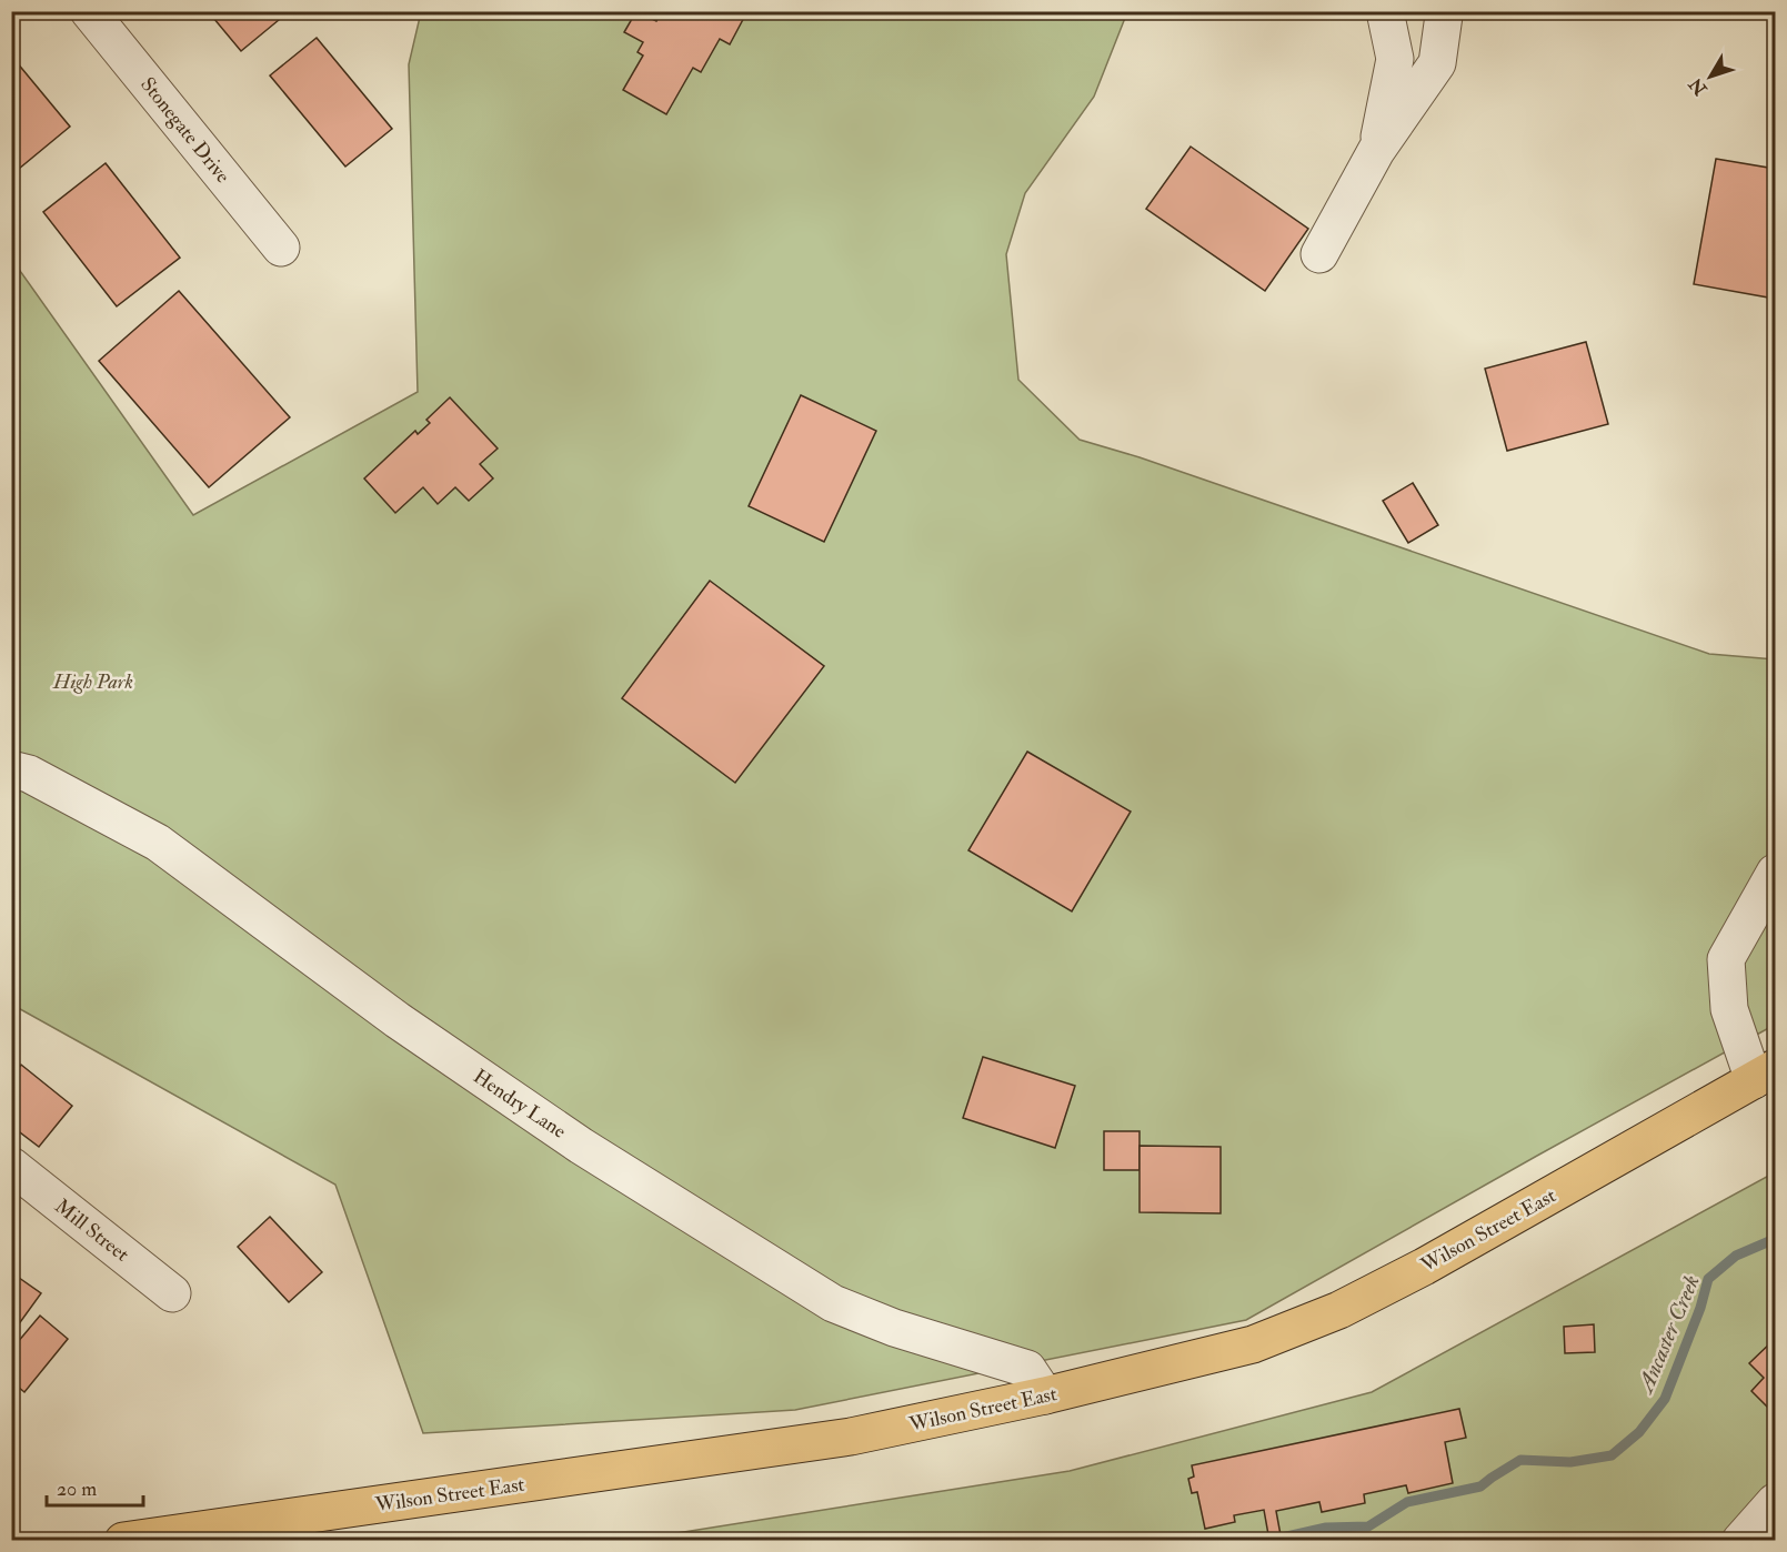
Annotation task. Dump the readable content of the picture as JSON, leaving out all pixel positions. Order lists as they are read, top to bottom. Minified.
{"streets":{"main road":["Wilson Street East"],"street":["Stonegate Drive","Hendry Lane","Mill Street"]},"crossings":[["Hendry Lane","Wilson Street East"]],"water":["Ancaster Creek"],"parks":["High Park"],"scale_bar":"20 m","north":"bottom left"}
